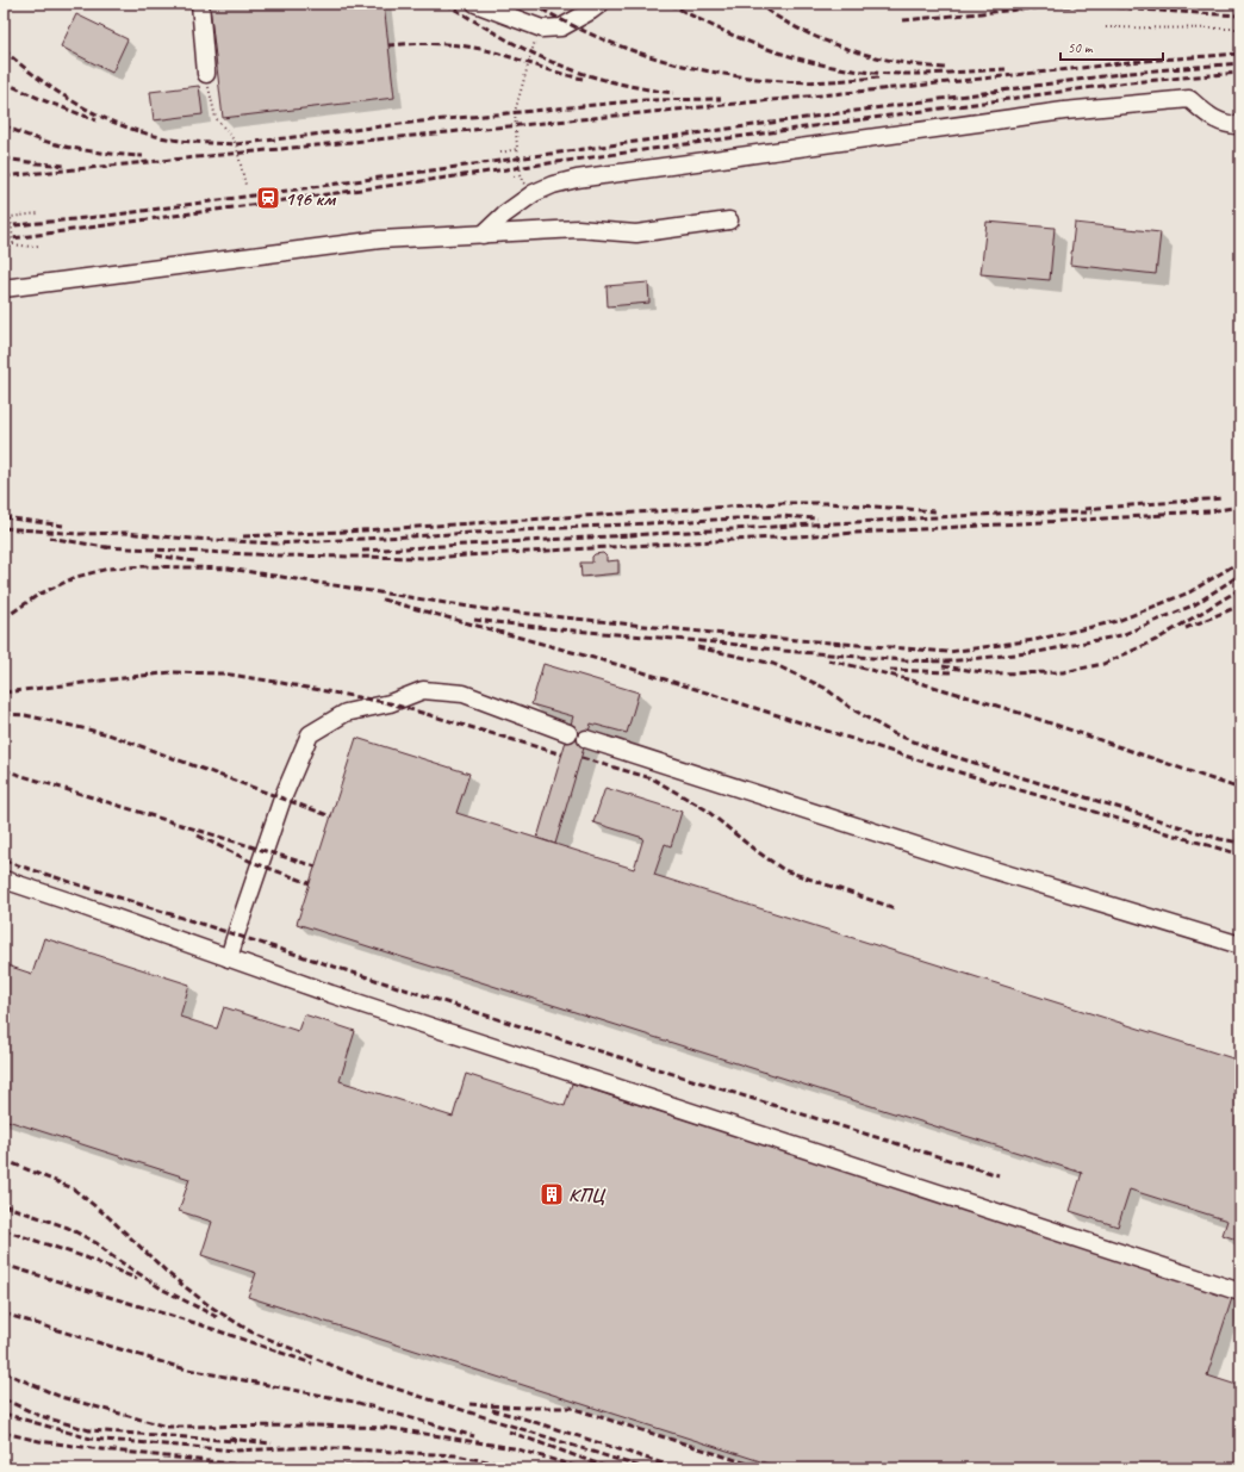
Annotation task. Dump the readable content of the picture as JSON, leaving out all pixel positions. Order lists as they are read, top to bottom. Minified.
{"places":{"station":["196 км"],"building":["КПЦ"]},"scale_bar":"50 m"}
